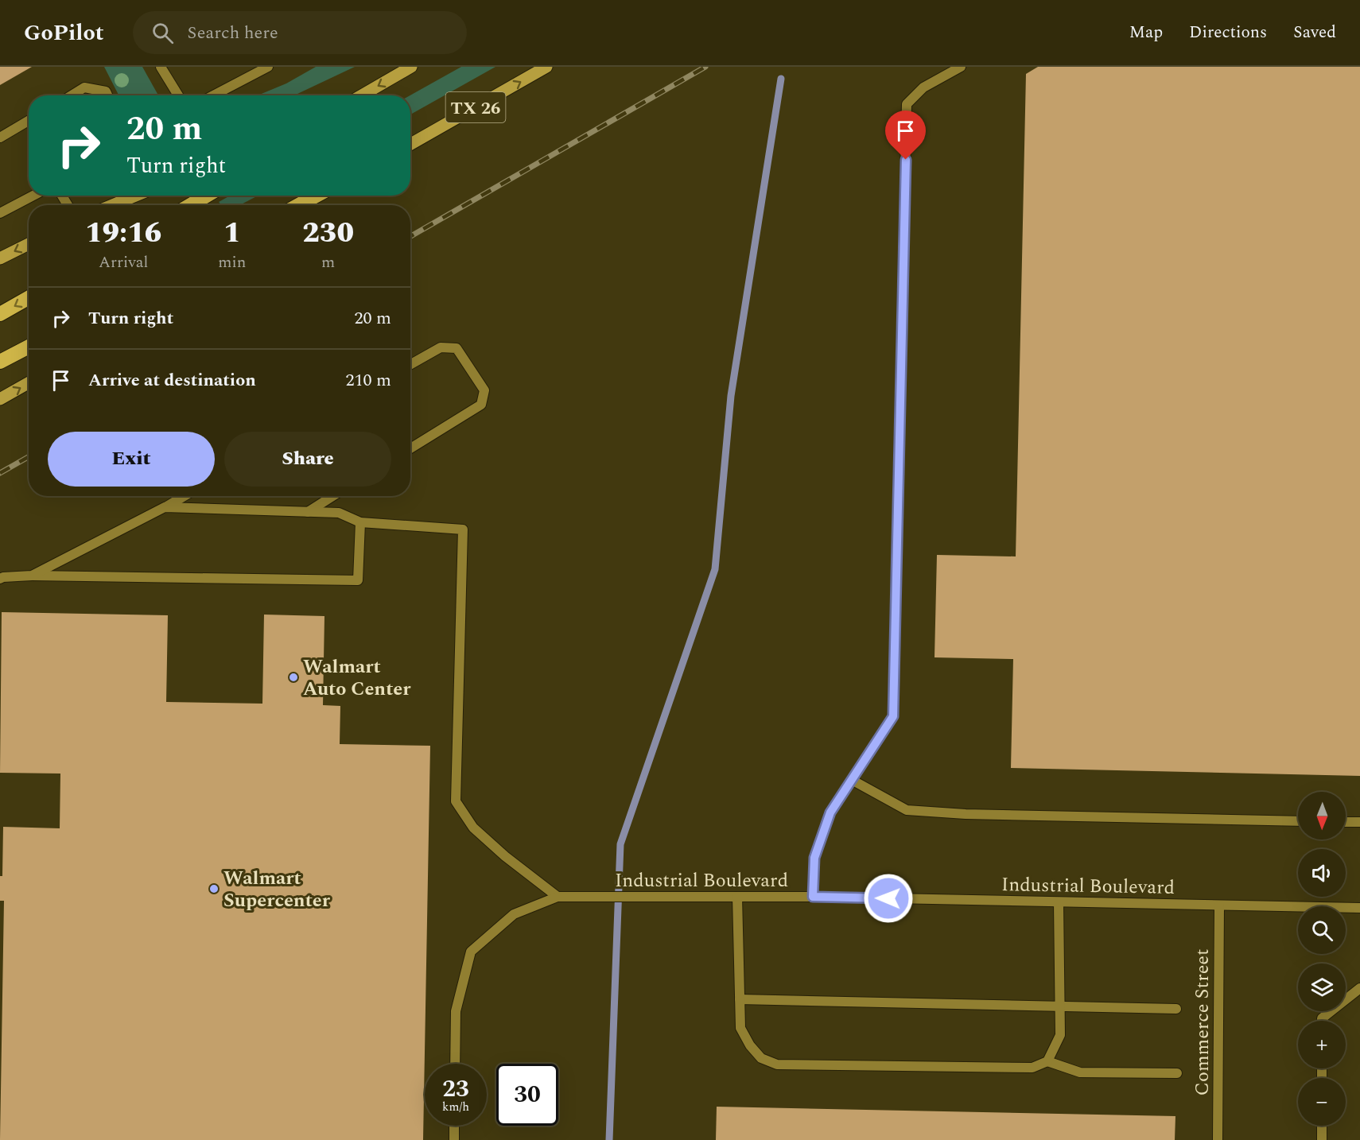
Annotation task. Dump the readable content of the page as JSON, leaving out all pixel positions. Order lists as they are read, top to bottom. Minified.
{"streets":{"main road":["TX 26"],"street":["Industrial Boulevard","Commerce Street"]},"crossings":[["Industrial Boulevard","Commerce Street"]],"places":["Walmart Auto Center","Walmart Supercenter"],"north":"bottom","page":{"header":"GoPilot","search":"Search here","nav":["Map","Directions","Saved"],"turn":["20 m","Turn right"],"eta":["19:16","Arrival","1","min","230","m"],"list":[{"name":"Turn right","value":"20 m"},{"name":"Arrive at destination","value":"210 m"}],"buttons":["Exit","Share"],"map_buttons":["+","−"],"speed":"23 km/h","limit":"30"}}
